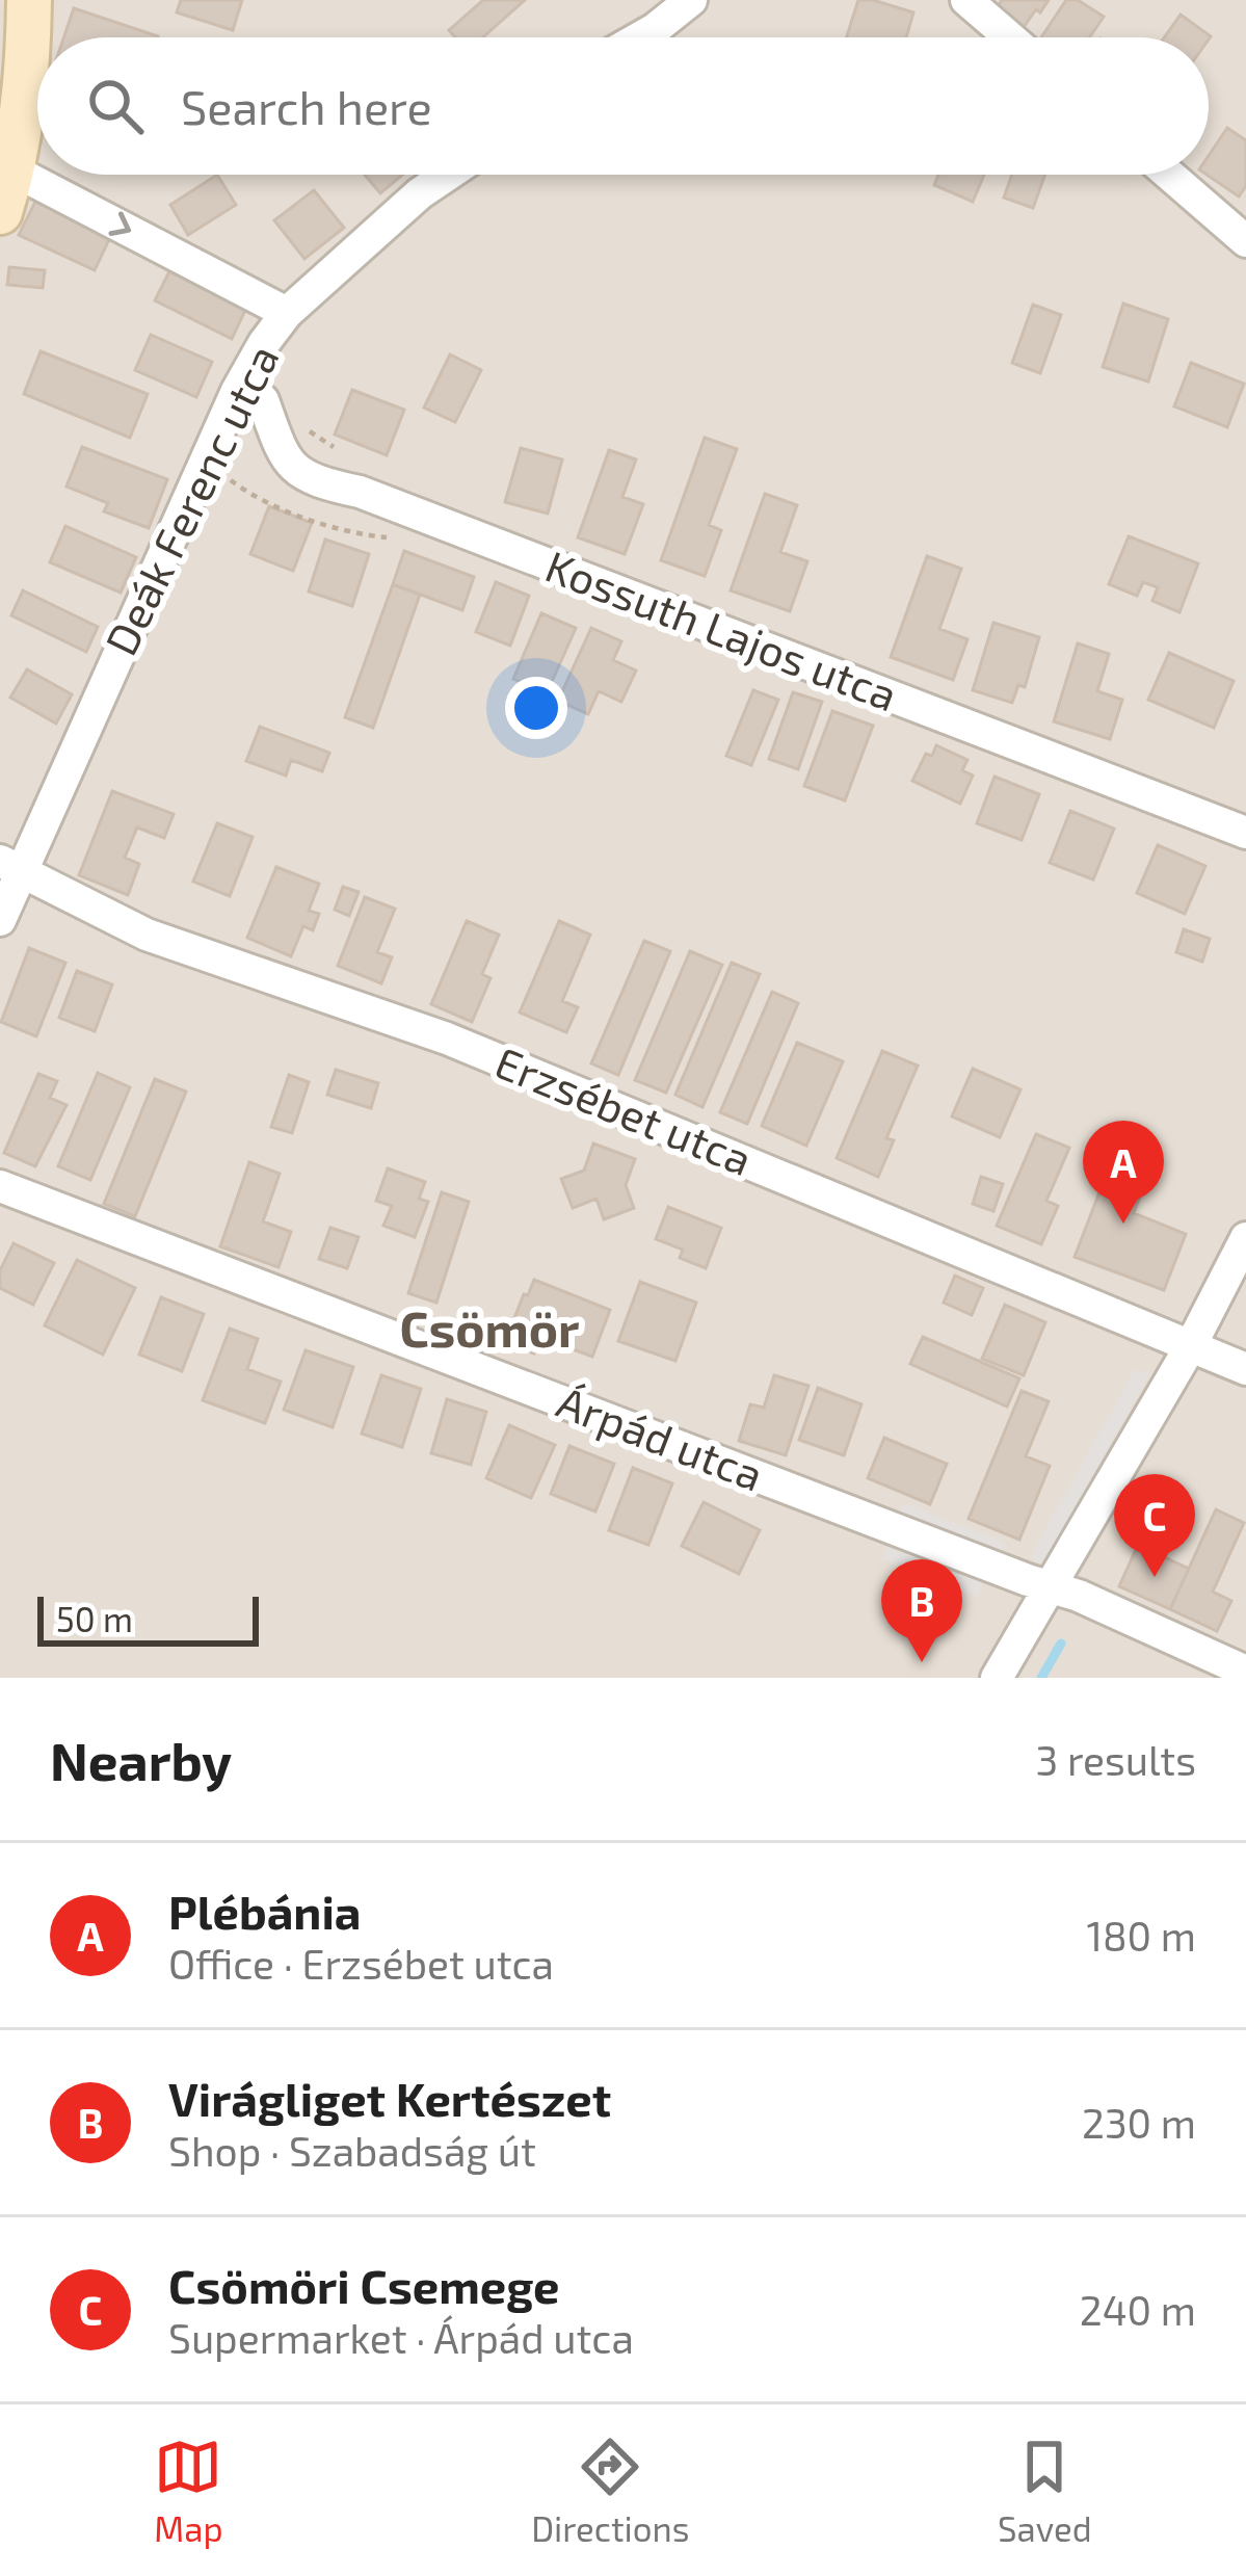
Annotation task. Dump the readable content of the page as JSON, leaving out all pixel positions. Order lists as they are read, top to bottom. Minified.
{"streets":{"street":["Deák Ferenc utca","Kossuth Lajos utca","Erzsébet utca","Árpád utca"]},"crossings":[["Deák Ferenc utca","Kossuth Lajos utca"],["Deák Ferenc utca","Erzsébet utca"]],"districts":["Csömör"],"scale_bar":"50 m","page":{"search":"Search here","pins":["A","C","B"],"scale":"50 m","heading":["Nearby","3 results"],"list":[{"mark":"A","name":"Plébánia","note":"Office · Erzsébet utca","value":"180 m"},{"mark":"B","name":"Virágliget Kertészet","note":"Shop · Szabadság út","value":"230 m"},{"mark":"C","name":"Csömöri Csemege","note":"Supermarket · Árpád utca","value":"240 m"}],"nav":["Map","Directions","Saved"]}}
